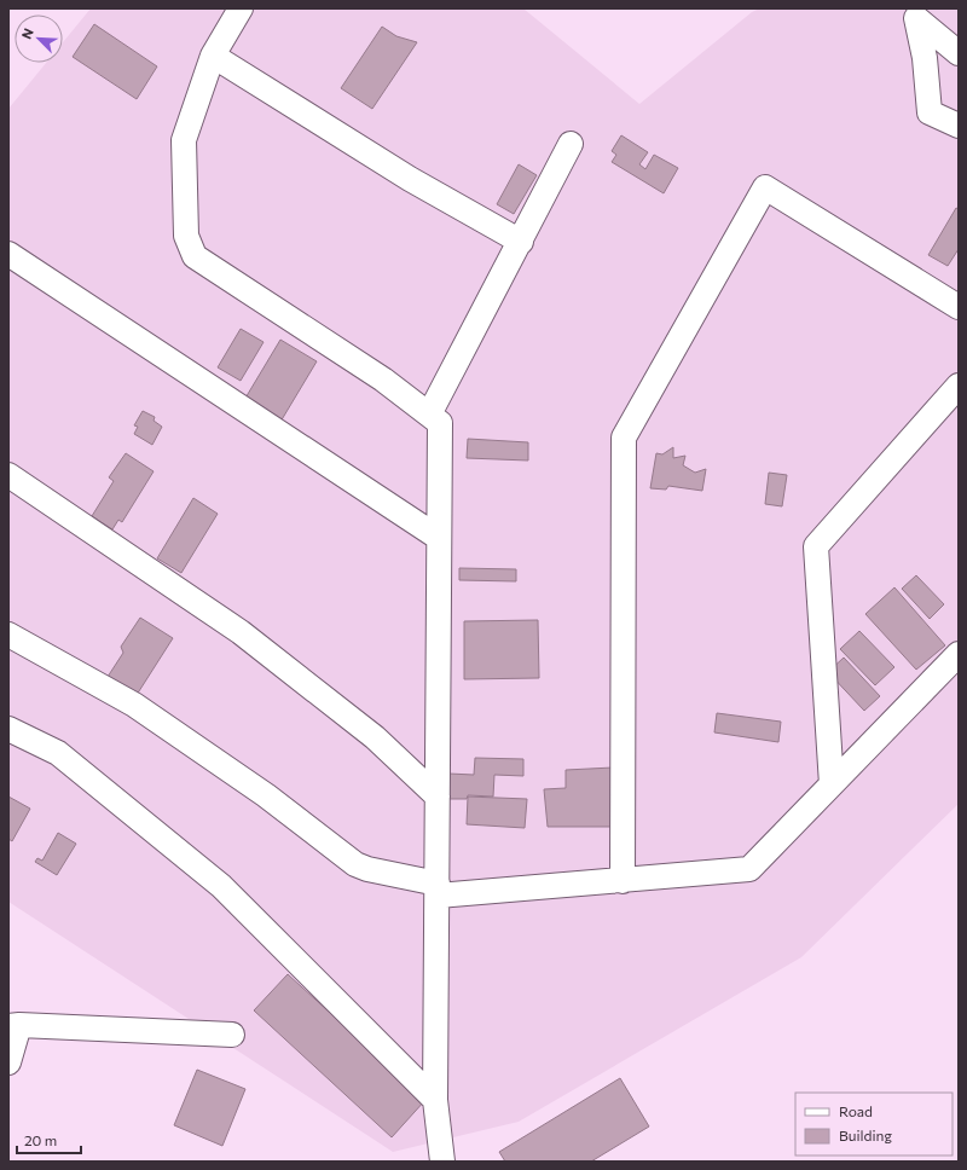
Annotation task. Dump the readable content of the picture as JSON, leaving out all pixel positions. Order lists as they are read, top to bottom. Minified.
{"legend":["Road","Building"],"scale_bar":"20 m","north":"top left"}
